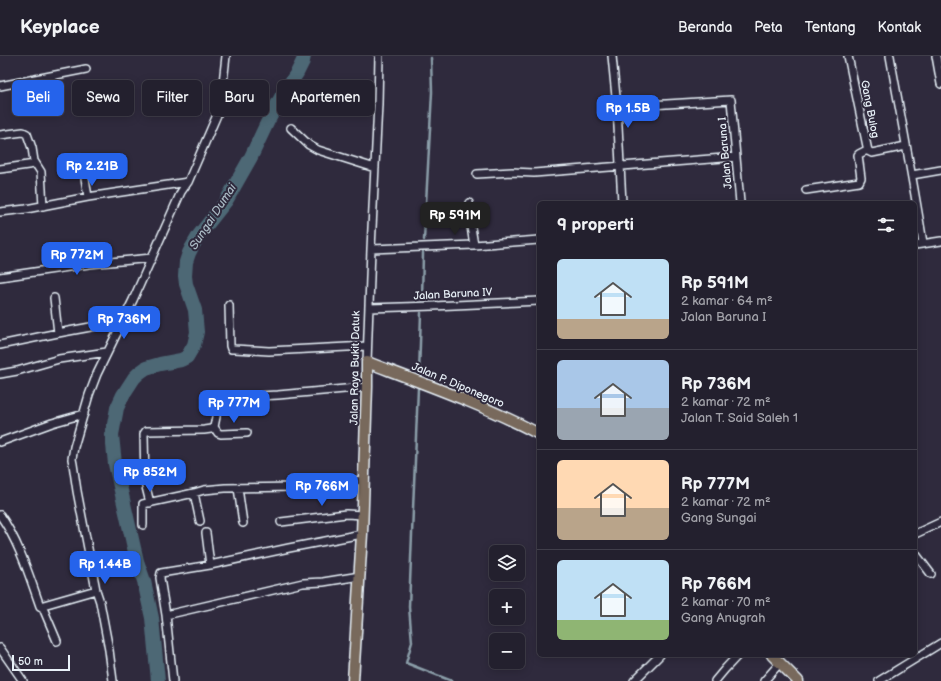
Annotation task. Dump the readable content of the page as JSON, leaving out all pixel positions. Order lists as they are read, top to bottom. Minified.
{"streets":{"main road":["Jalan Raya Bukit Datuk","Jalan P. Diponegoro"],"street":["Gang Bulog","Jalan Baruna I","Jalan Baruna IV"]},"crossings":[["Jalan Baruna IV","Jalan Raya Bukit Datuk"],["Jalan Raya Bukit Datuk","Jalan P. Diponegoro"]],"water":["Sungai Dumai"],"scale_bar":"50 m","page":{"header":"Keyplace","nav":["Beranda","Peta","Tentang","Kontak"],"chip":["Beli","Sewa","Filter","Baru","Apartemen"],"price":["Rp 1.5B","Rp 2.21B","Rp 591M","Rp 772M","Rp 736M","Rp 777M","Rp 852M","Rp 766M","Rp 1.44B"],"heading":"9 properti","list":[{"name":"Rp 591M","note":"2 kamar · 64 m² · Jalan Baruna I"},{"name":"Rp 736M","note":"2 kamar · 72 m² · Jalan T. Said Saleh 1"},{"name":"Rp 777M","note":"2 kamar · 72 m² · Gang Sungai"},{"name":"Rp 766M","note":"2 kamar · 70 m² · Gang Anugrah"}],"map_buttons":["+","−"],"scale":"50 m"}}
